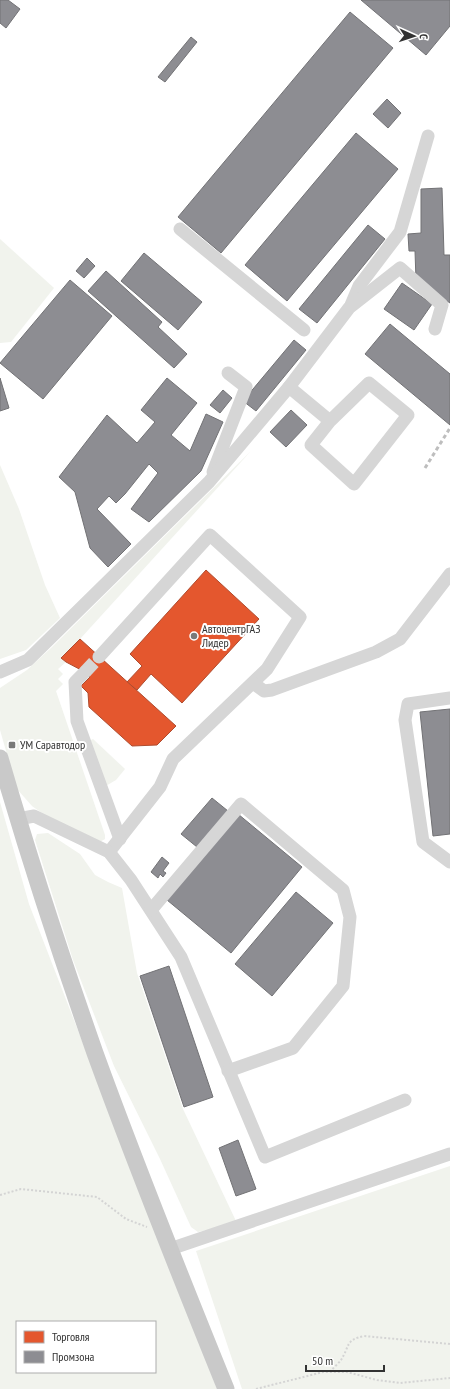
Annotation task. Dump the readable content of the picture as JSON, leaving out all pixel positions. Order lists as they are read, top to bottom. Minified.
{"places":{"other":["АвтоцентрГАЗ Лидер"],"transit":["УМ Саравтодор"]},"legend":["Торговля","Промзона"],"scale_bar":"50 m","north":"right"}
